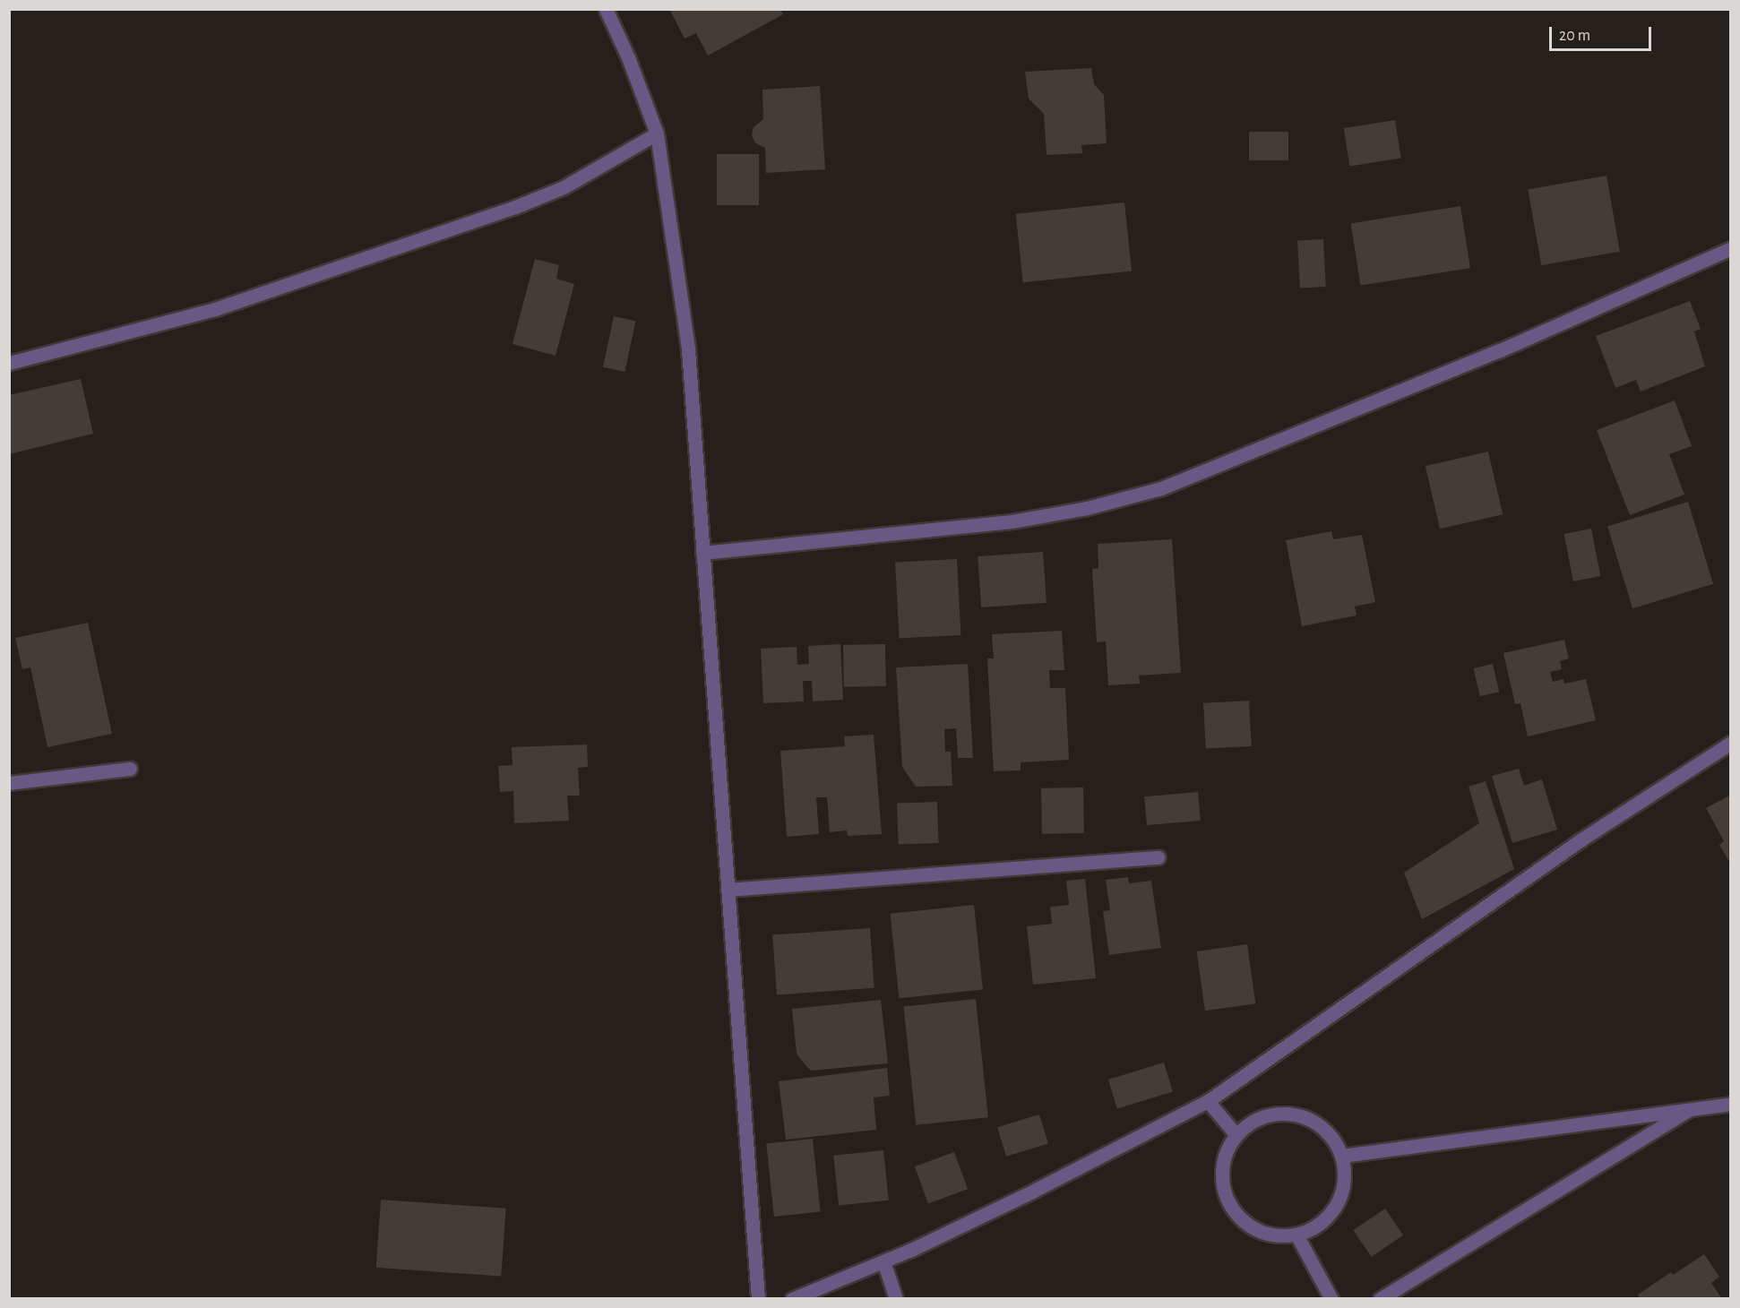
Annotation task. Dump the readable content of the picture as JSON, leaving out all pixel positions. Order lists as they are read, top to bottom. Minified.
{"scale_bar":"20 m"}
